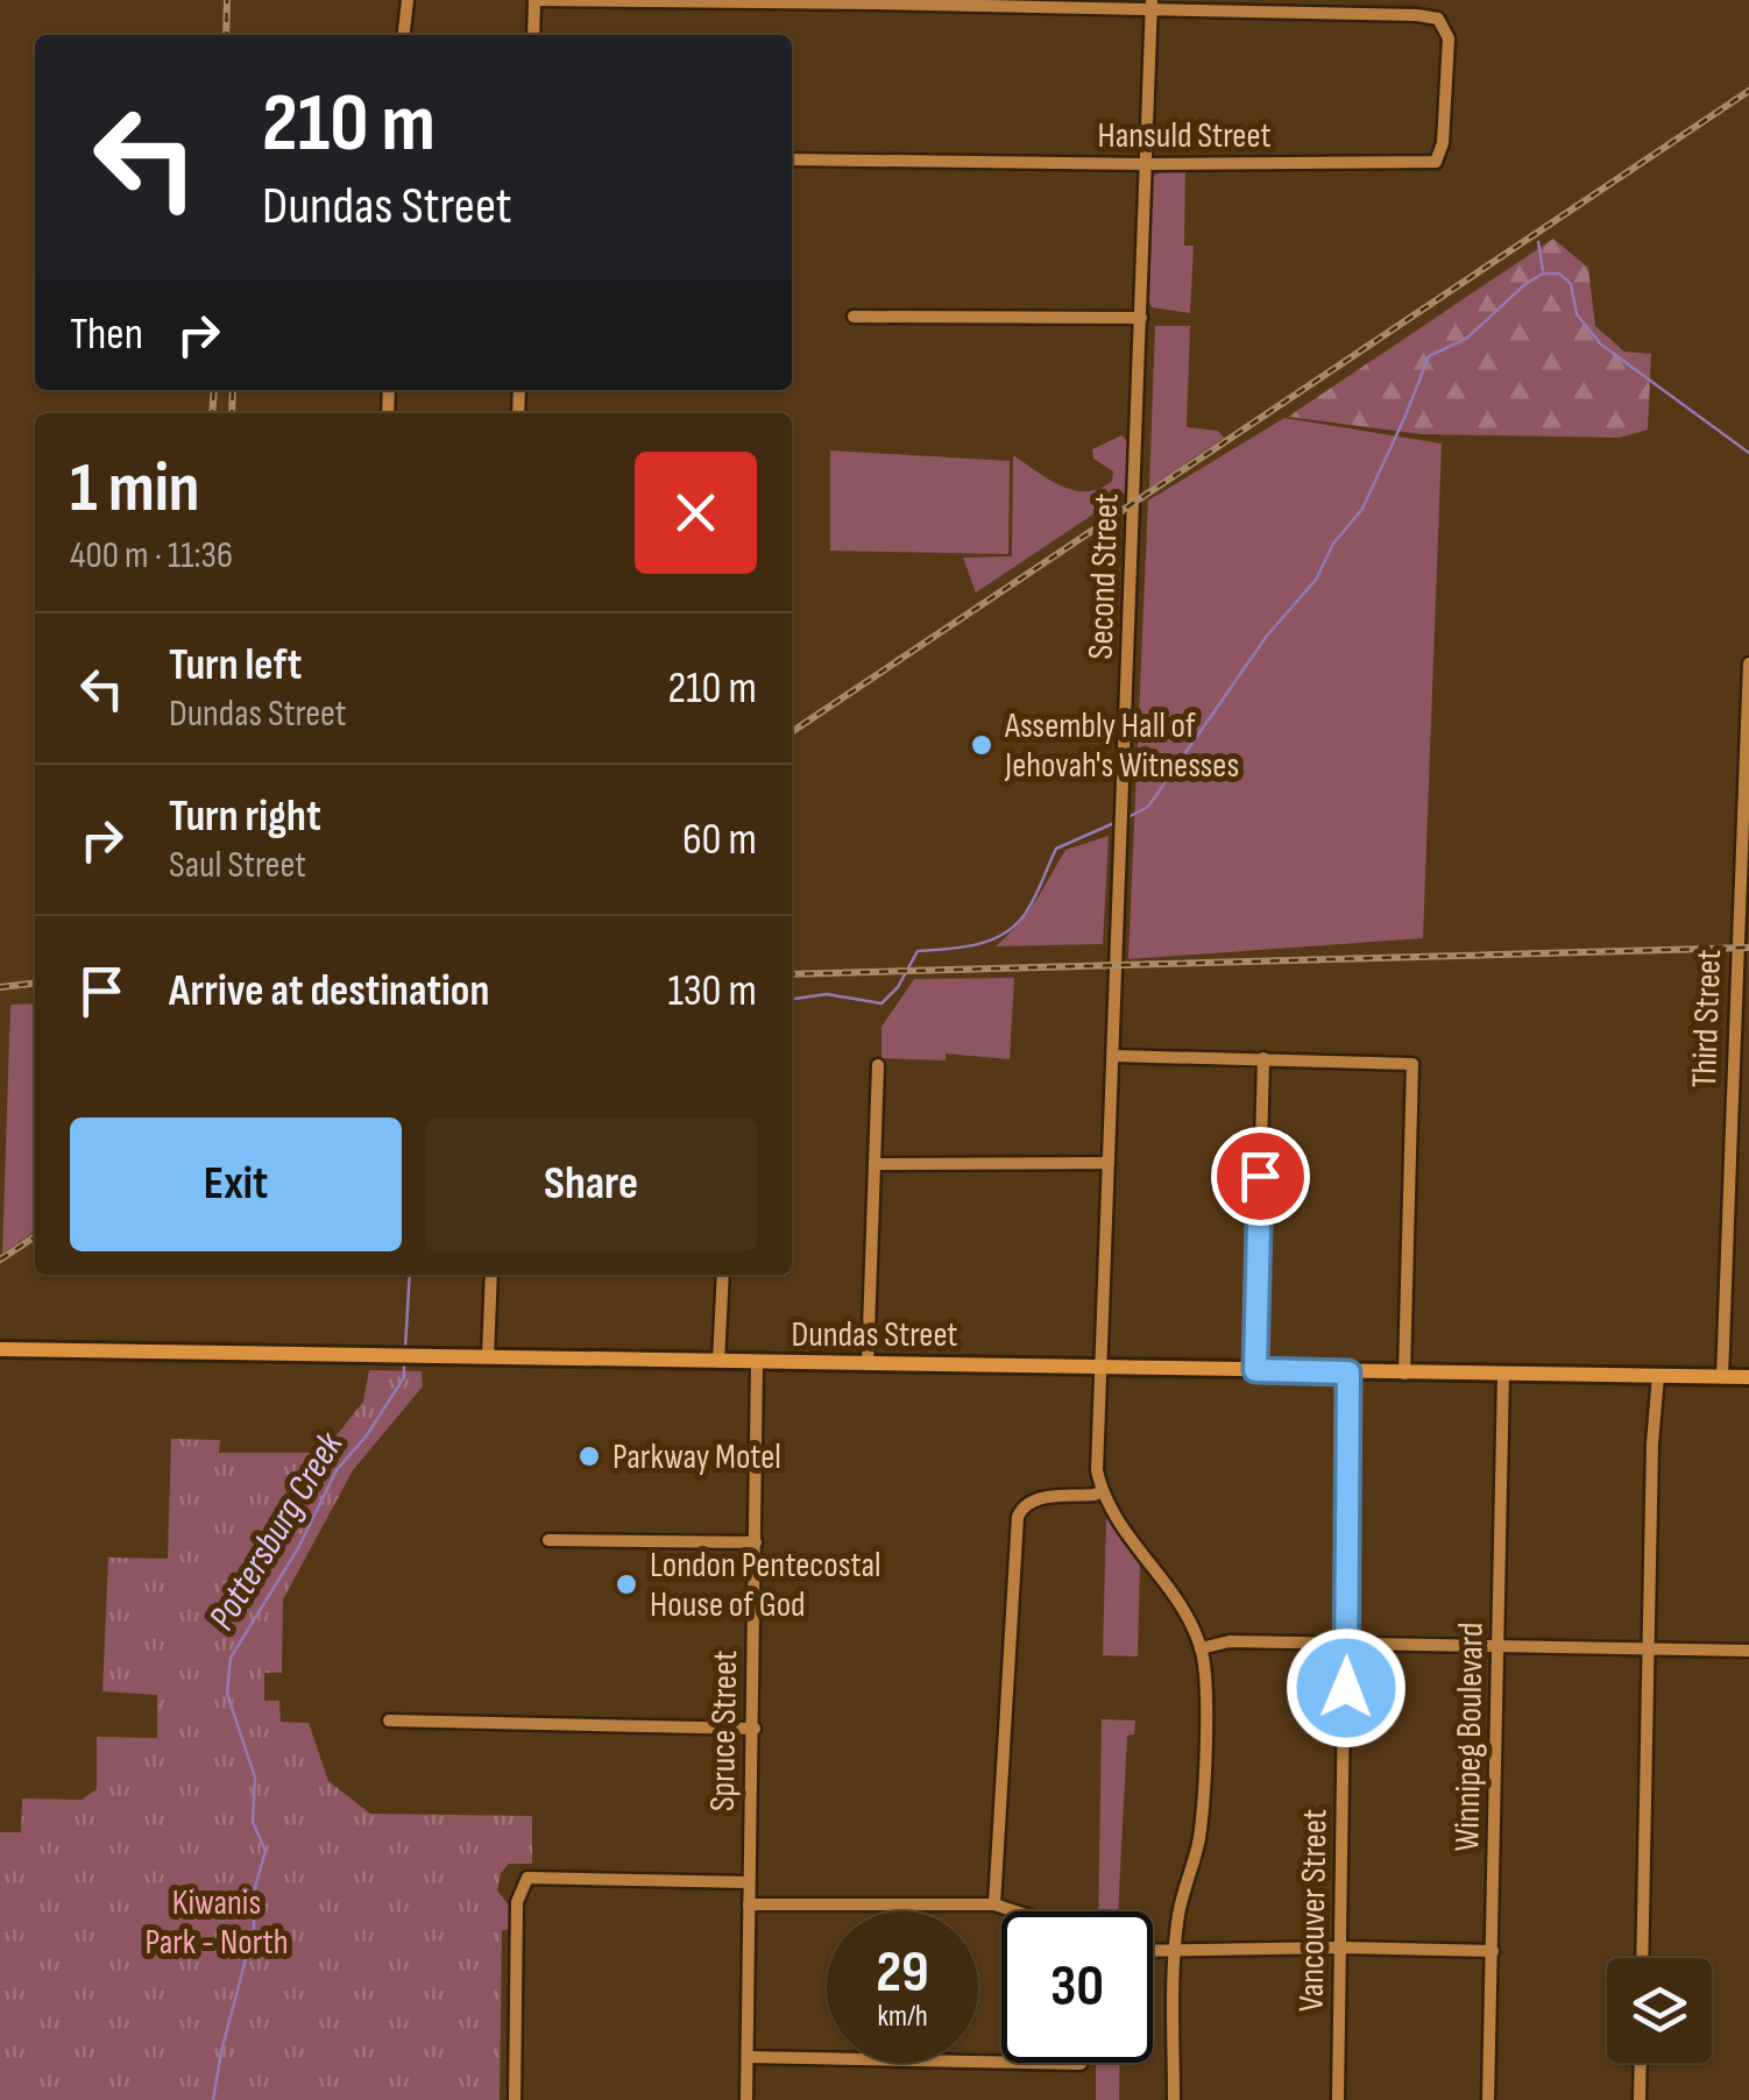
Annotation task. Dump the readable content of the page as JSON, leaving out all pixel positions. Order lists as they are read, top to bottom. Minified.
{"streets":{"main road":["Dundas Street"],"street":["Hansuld Street","Second Street","Third Street","Spruce Street","Winnipeg Boulevard","Vancouver Street"]},"crossings":[["Hansuld Street","Second Street"],["Second Street","Dundas Street"],["Third Street","Dundas Street"],["Dundas Street","Spruce Street"],["Dundas Street","Winnipeg Boulevard"],["Dundas Street","Vancouver Street"]],"water":["Pottersburg Creek"],"parks":["Kiwanis Park - North"],"places":["Assembly Hall of Jehovah's Witnesses","Parkway Motel","London Pentecostal House of God"],"page":{"turn":["210 m","Dundas Street"],"then":"Then","heading":["1 min","400 m · 11:36"],"list":[{"name":"Turn left","note":"Dundas Street","value":"210 m"},{"name":"Turn right","note":"Saul Street","value":"60 m"},{"name":"Arrive at destination","value":"130 m"}],"buttons":["Exit","Share"],"speed":"29 km/h","limit":"30"}}
